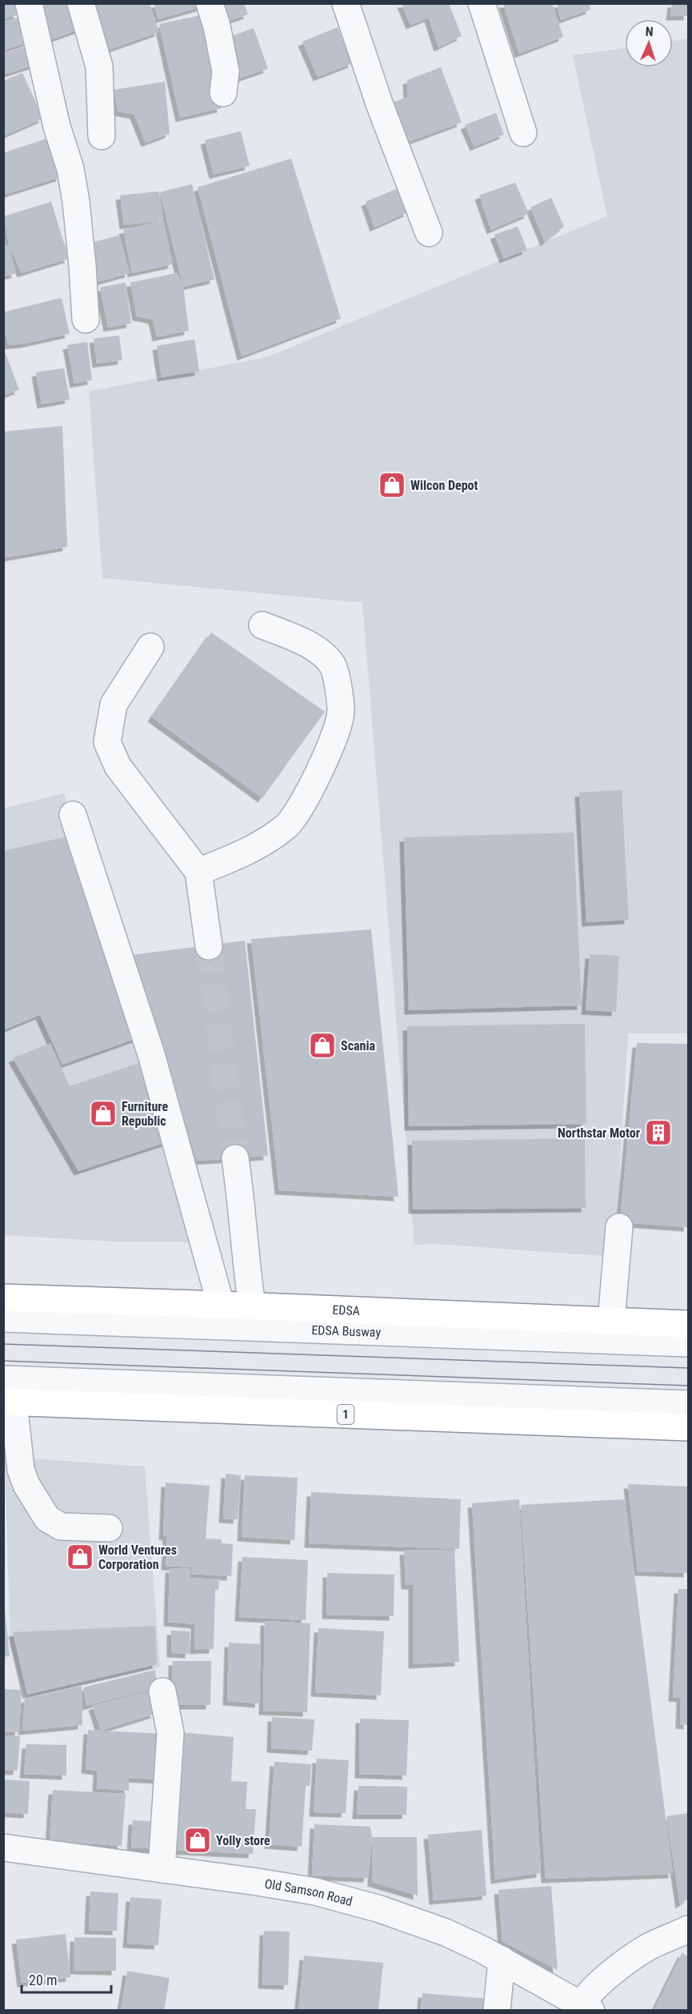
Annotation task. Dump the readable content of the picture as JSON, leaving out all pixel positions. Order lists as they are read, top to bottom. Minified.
{"streets":{"highway":["EDSA","1"],"street":["EDSA Busway","Old Samson Road"]},"places":{"shop":["Wilcon Depot","Scania","Furniture Republic","World Ventures Corporation","Yolly store"],"building":["Northstar Motor"]},"scale_bar":"20 m","north":"top"}
